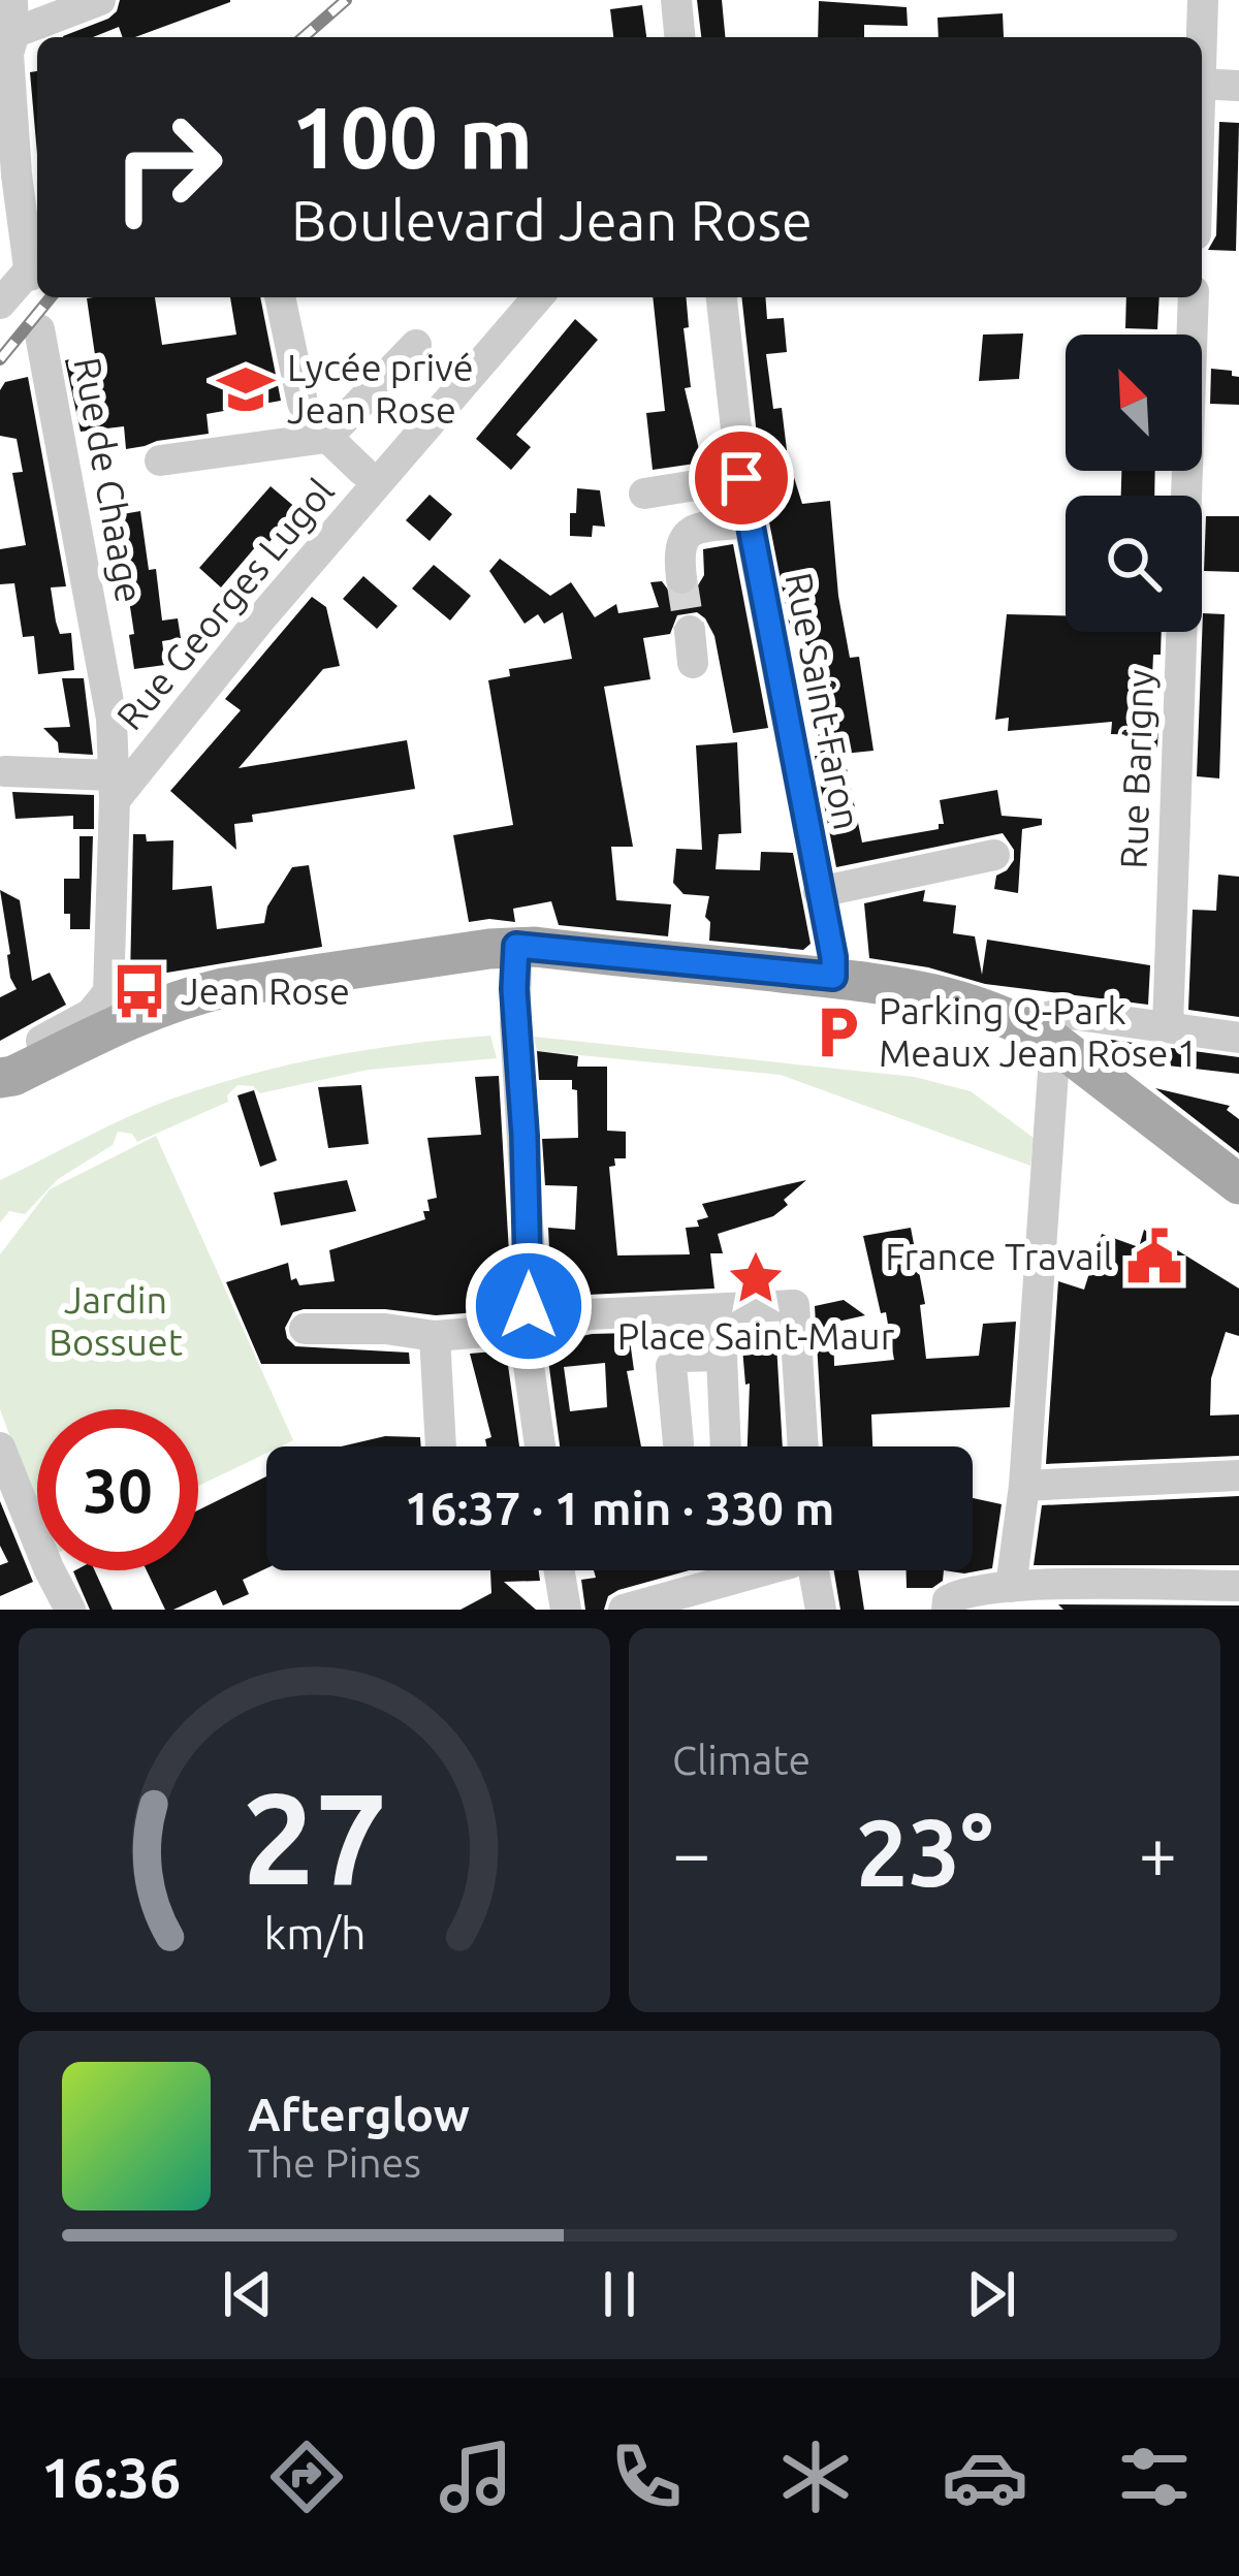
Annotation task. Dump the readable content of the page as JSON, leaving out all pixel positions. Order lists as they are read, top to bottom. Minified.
{"streets":{"street":["Rue de Chaage","Rue Georges Lugol","Rue Saint-Faron","Rue Barigny"]},"crossings":[["Rue de Chaage","Rue Georges Lugol"]],"parks":["Jardin Bossuet"],"places":{"school or university":["Lycée privé Jean Rose"],"bus stop":["Jean Rose"],"parking":["Parking Q-Park Meaux Jean Rose 1"],"public building":["France Travail"],"place":["Place Saint-Maur"]},"north":"top left","page":{"turn":["100 m","Boulevard Jean Rose"],"limit":"30","trip":"16:37 · 1 min · 330 m","tile":"Climate","heat":["−","23°","+"],"song":["Afterglow","The Pines"],"tabs":"16:36","gauge":["27","km/h"]}}
